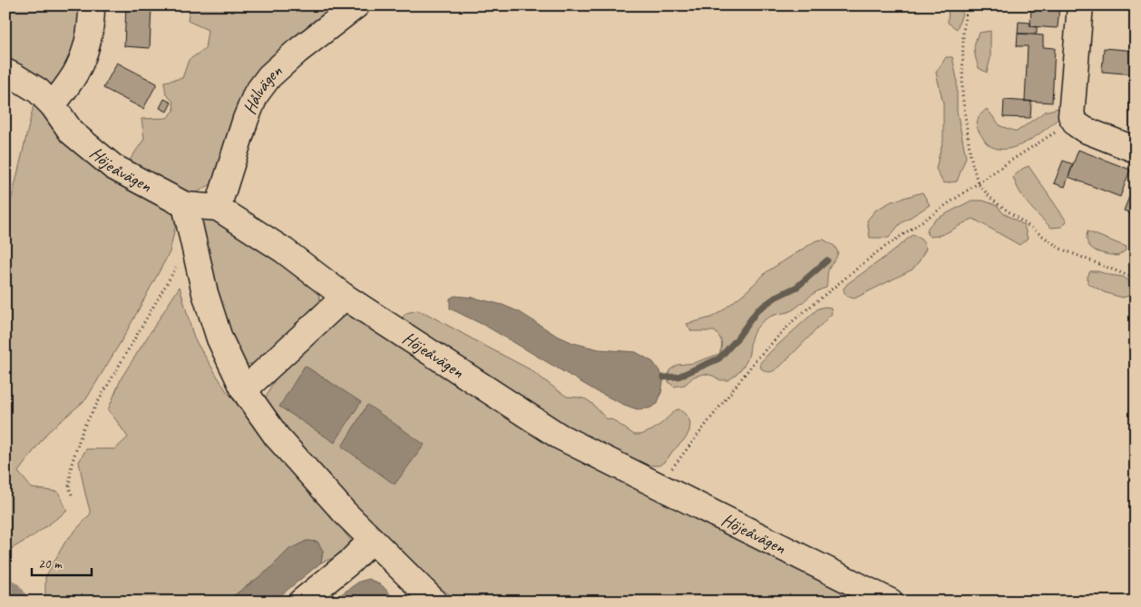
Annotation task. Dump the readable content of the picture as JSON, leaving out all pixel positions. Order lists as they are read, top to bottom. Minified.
{"streets":{"street":["Hålvägen","Höjeåvägen"]},"crossings":[["Hålvägen","Höjeåvägen"]],"scale_bar":"20 m"}
